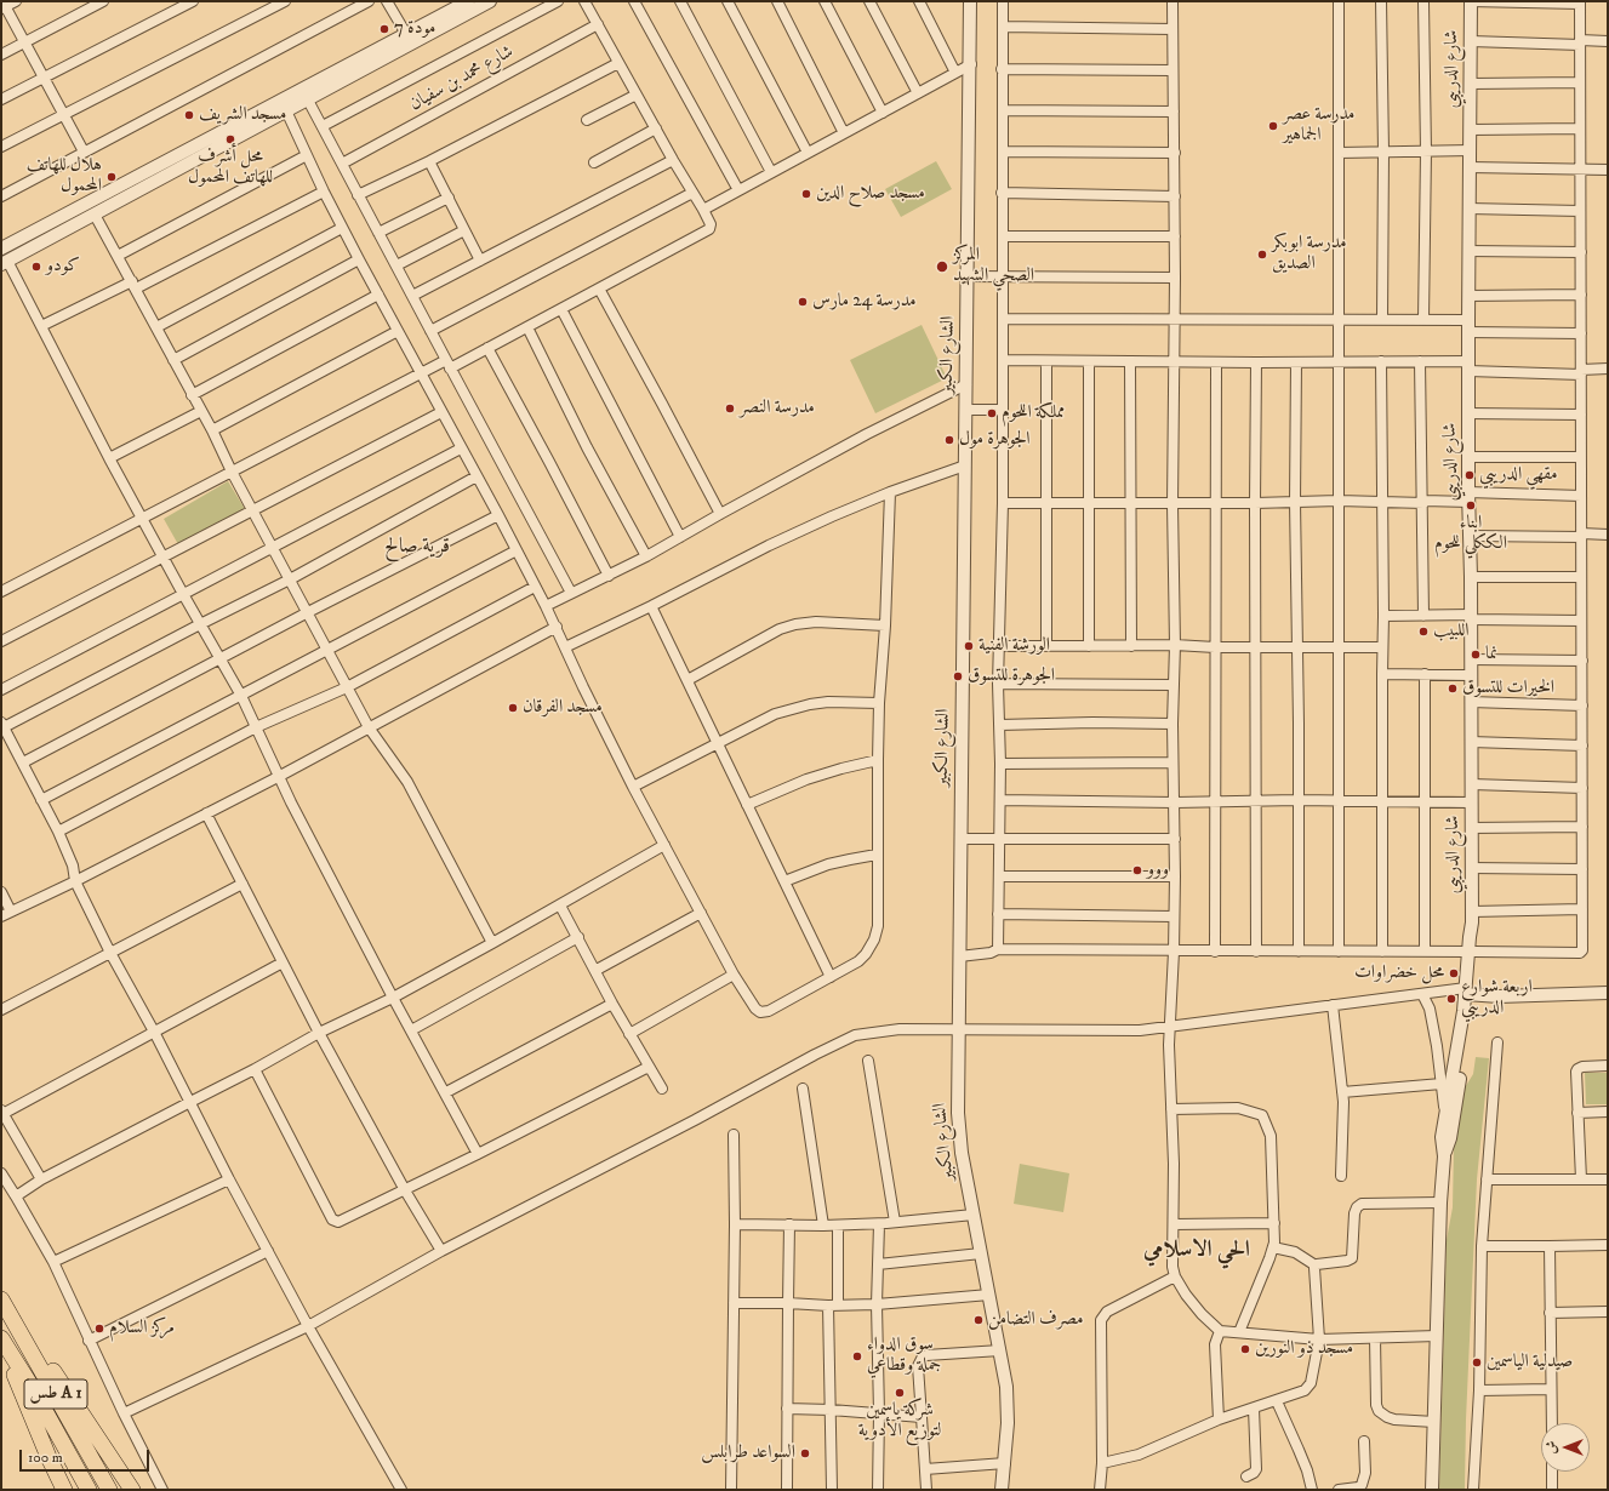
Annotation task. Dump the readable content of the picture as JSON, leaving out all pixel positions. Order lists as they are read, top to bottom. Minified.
{"streets":{"highway":["طس A 1"],"street":["شارع الدريبي","شارع محمد بن سفيان","الشارع الكبير"]},"districts":["قرية صالح","الحي الاسلامي"],"places":["مودة 7","مسجد الشريف","مدرسة عصر الجماهير","محل أشرف للهاتف المحمول","هلال للهاتف المحمول","مسجد صلاح الدين","مدرسة ابوبكر الصديق","كودو","المركز الصحي الشهيد","مدرسة 24 مارس","مدرسة النصر","مملكة اللحوم","الجوهرة مول","مقهي الدريبي","ابناء الككلي للحوم","اللبيب","الورشة الفنية","نما","الجوهرة للتسوق","الخيرات للتسوق","مسجد الفرقان","ووو","محل خضراوات","اربعة شوارع الدريبي","مصرف التضامن","مركز السلام","مسجد ذو النورين","سوق الدواء جملة وقطاعي","صيدلية الياسمين","شركة ياسمين لتوزيع الأدوية","السواعد طرابلس"],"scale_bar":"100 m","north":"left"}
